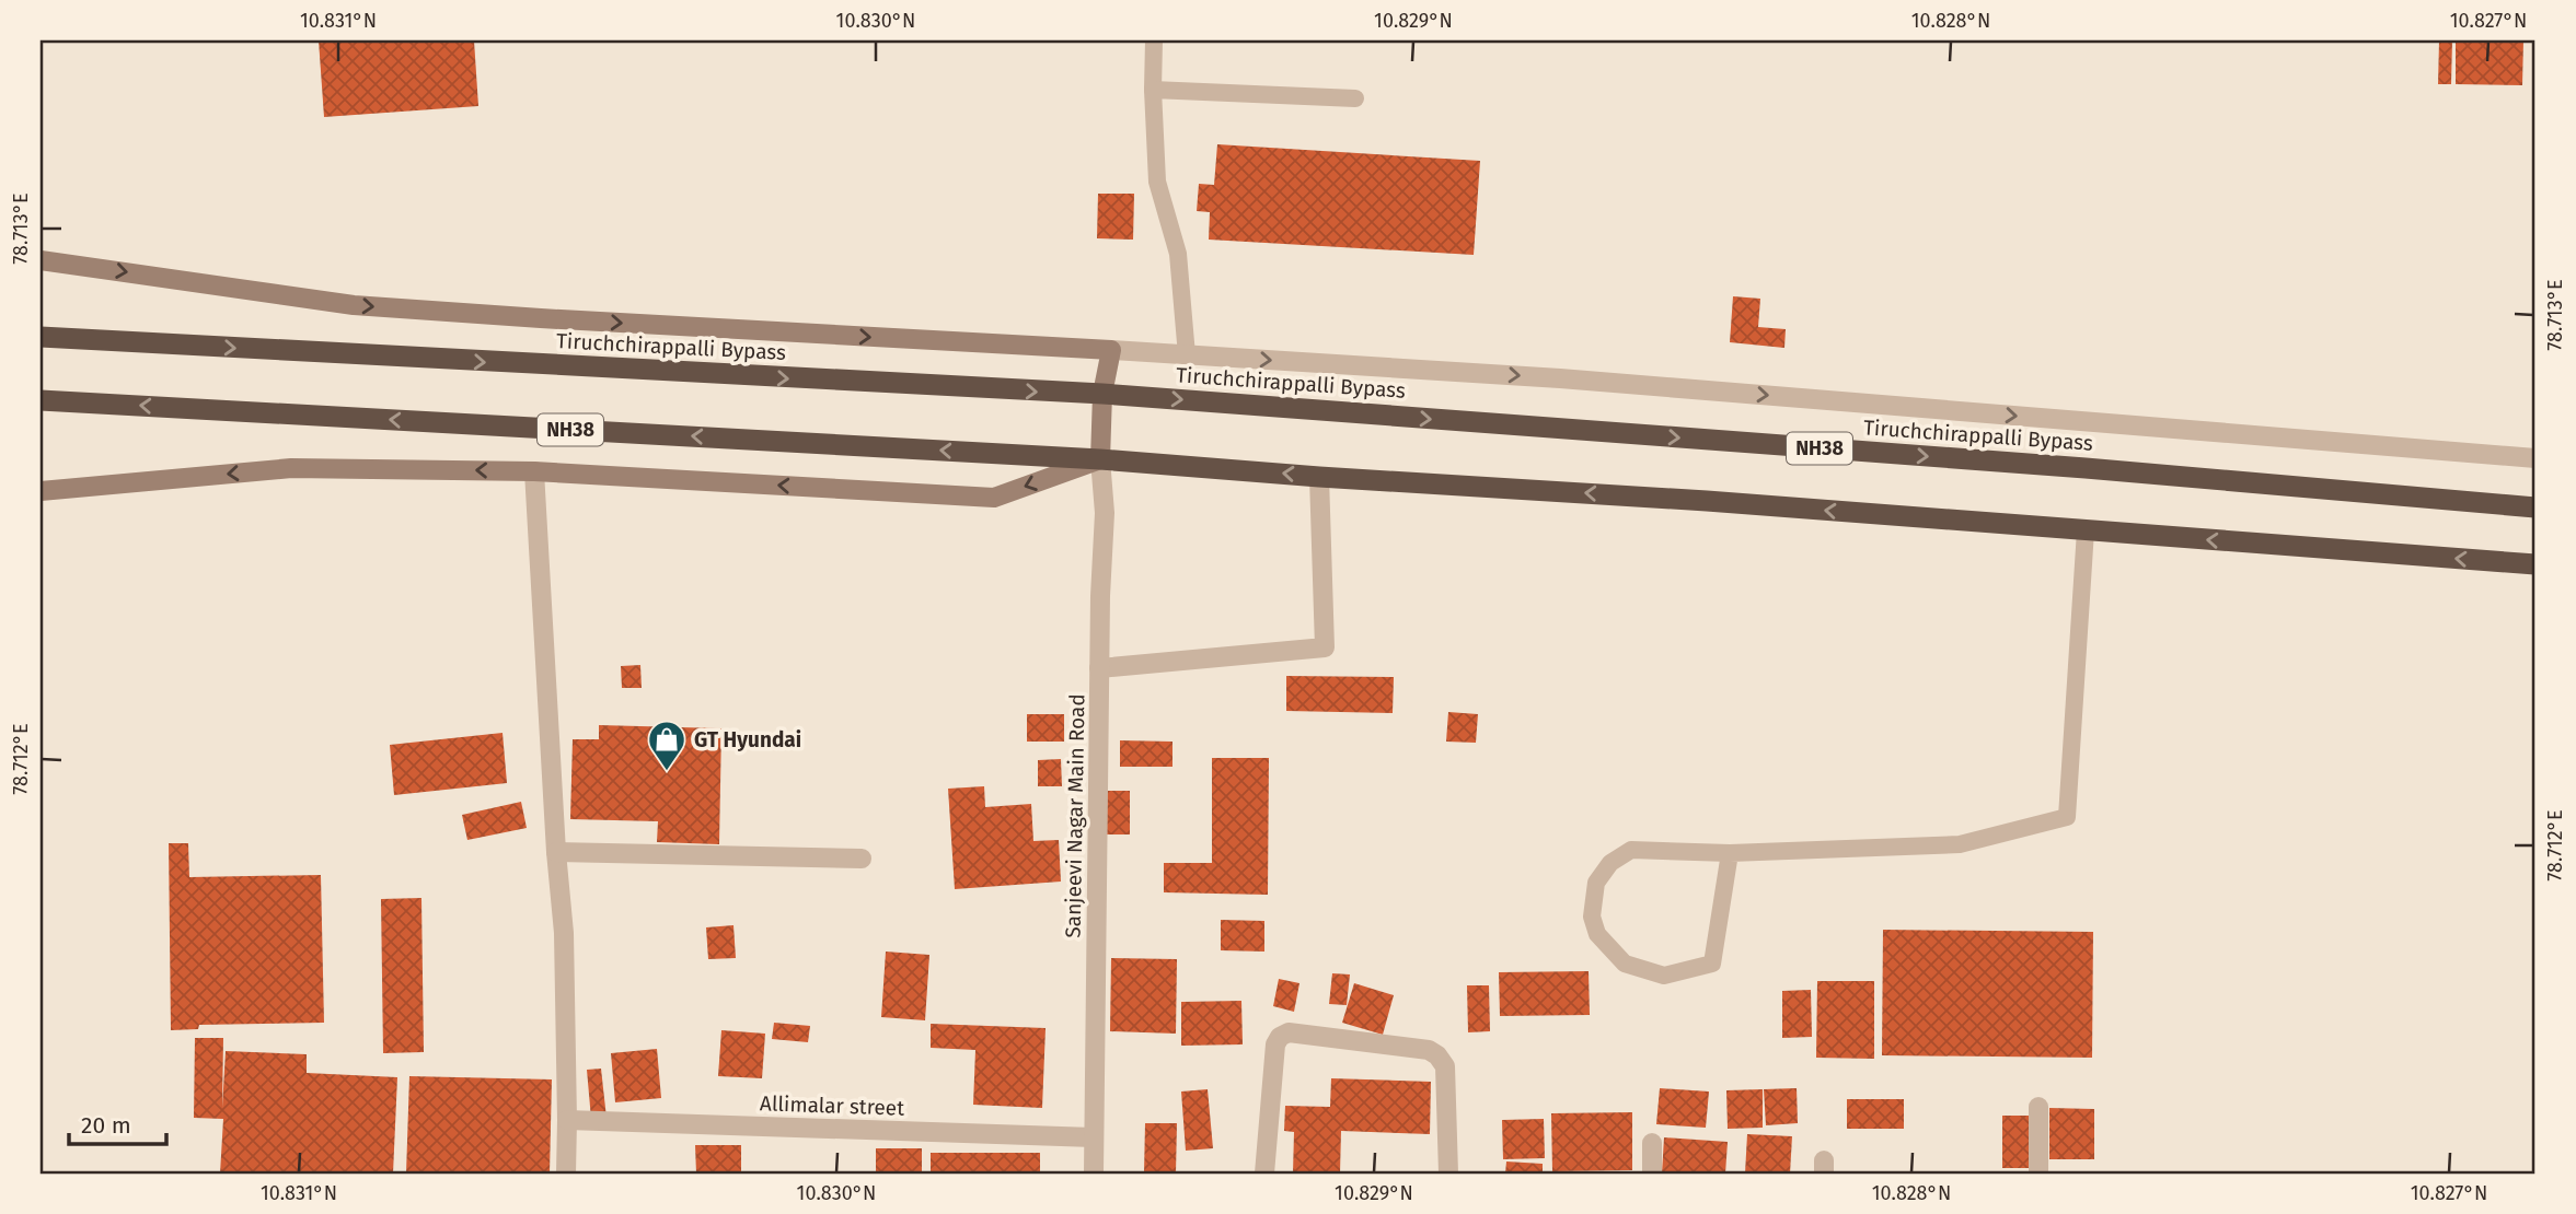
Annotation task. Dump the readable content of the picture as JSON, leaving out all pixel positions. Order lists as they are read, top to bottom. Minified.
{"streets":{"highway":["Tiruchchirappalli Bypass","NH38"],"street":["Sanjeevi Nagar Main Road","Allimalar street"]},"crossings":[["NH38","Sanjeevi Nagar Main Road"],["Sanjeevi Nagar Main Road","Allimalar street"]],"places":{"shop":["GT Hyundai"]},"scale_bar":"20 m","coordinates":["10.831°N","10.830°N","10.829°N","10.828°N","10.827°N","78.713°E","78.712°E"]}
